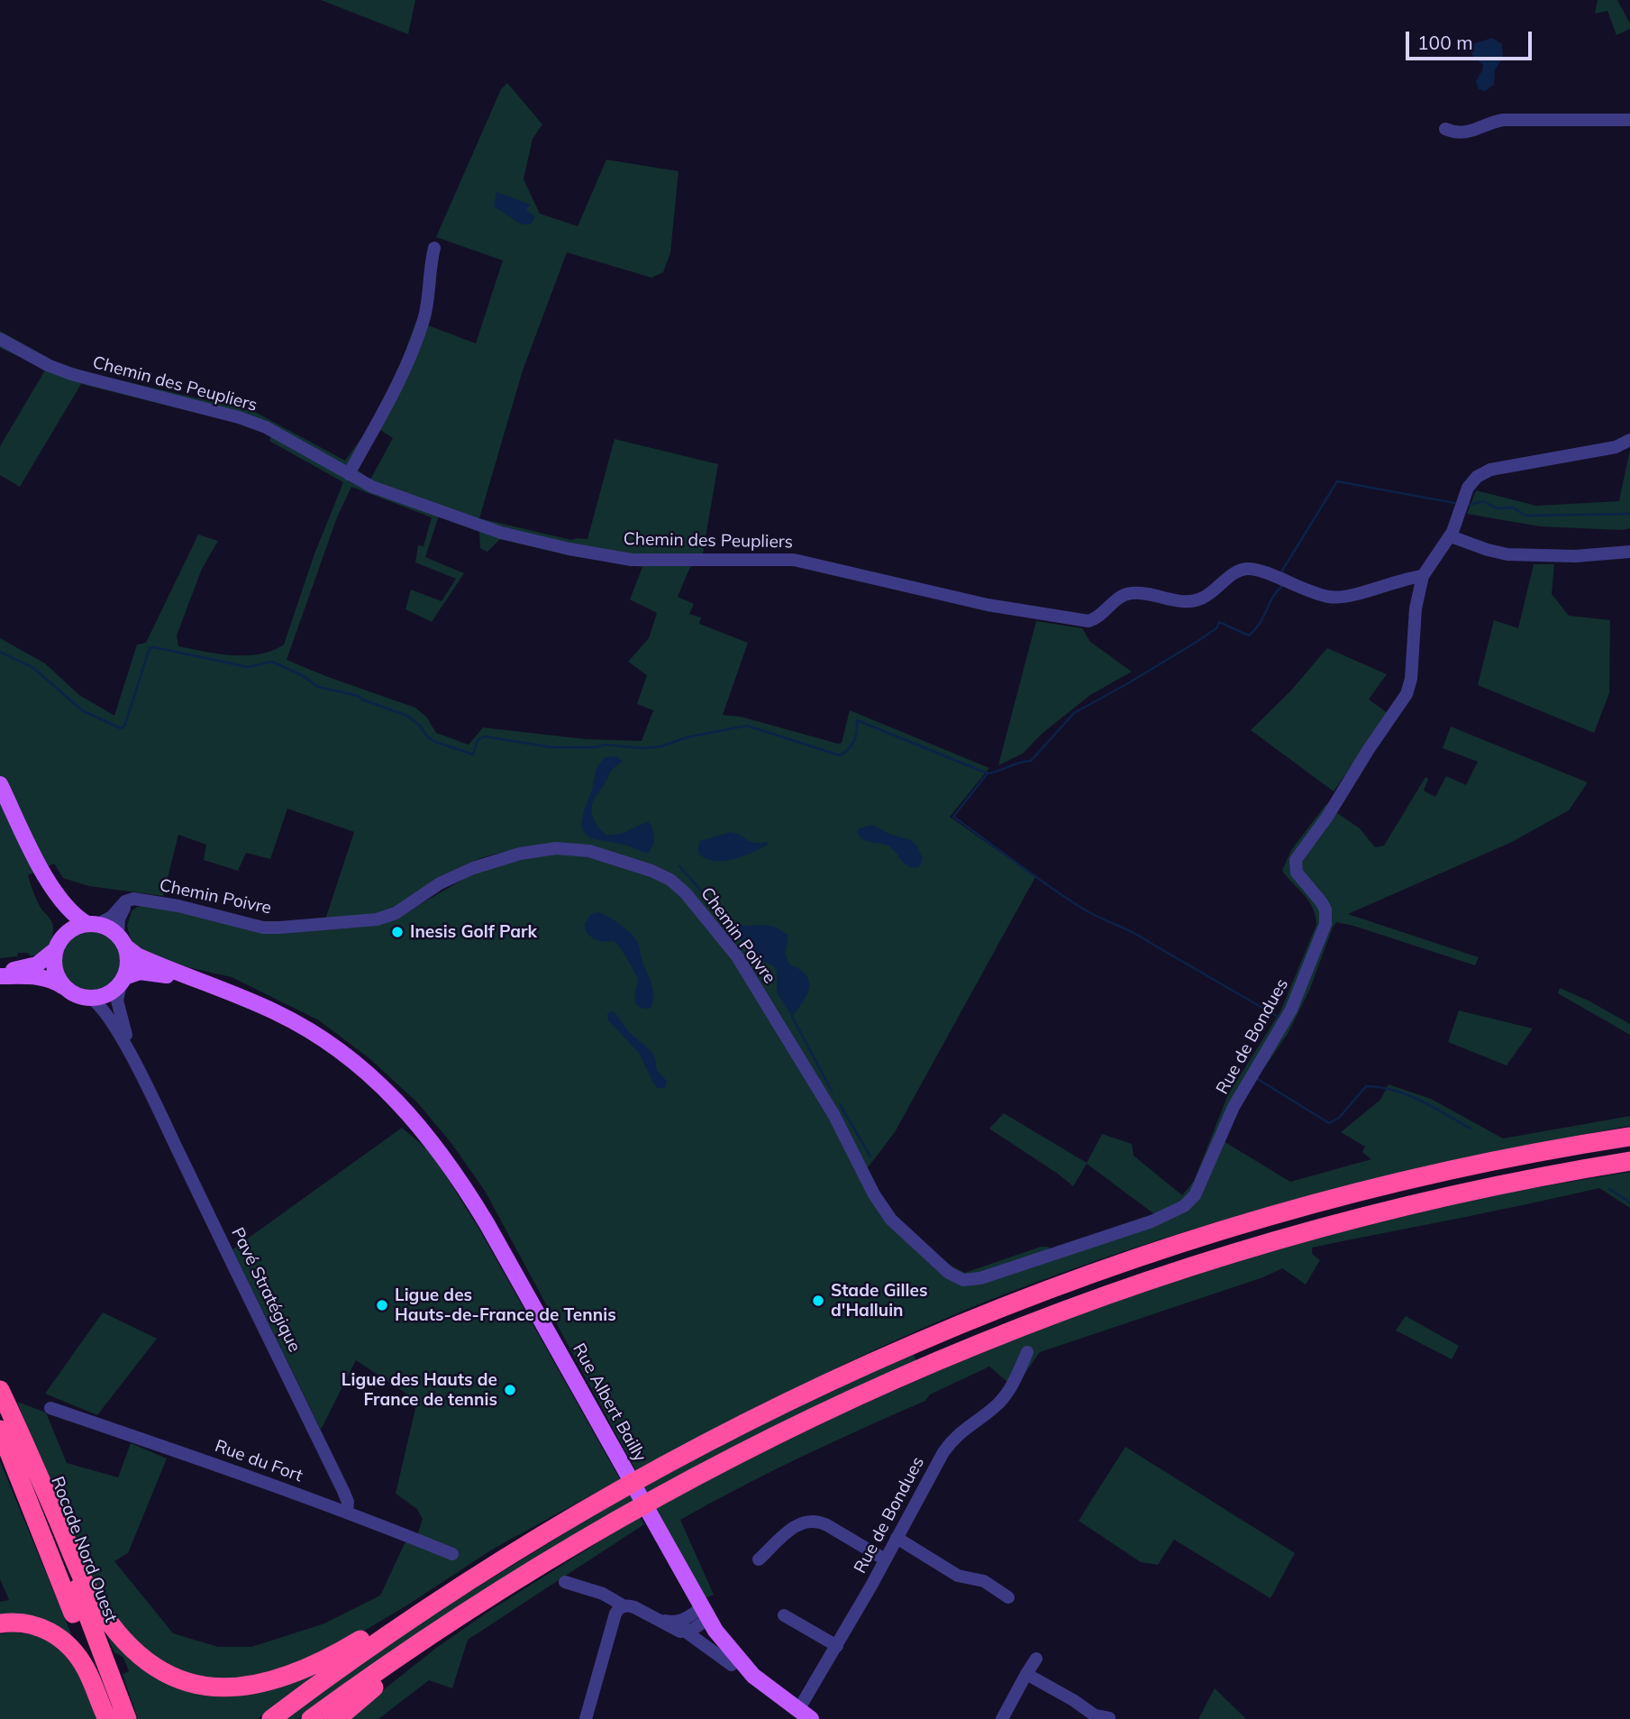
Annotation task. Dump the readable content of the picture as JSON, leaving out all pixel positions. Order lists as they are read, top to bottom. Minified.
{"streets":{"highway":["Rocade Nord Ouest"],"main road":["Rue Albert Bailly"],"street":["Chemin des Peupliers","Chemin Poivre","Rue de Bondues","Pavé Stratégique","Rue du Fort"]},"crossings":[["Chemin des Peupliers","Rue de Bondues"],["Chemin Poivre","Rue de Bondues"],["Chemin Poivre","Pavé Stratégique"],["Chemin Poivre","Rue Albert Bailly"],["Rue de Bondues","Rue Albert Bailly"],["Pavé Stratégique","Rue Albert Bailly"],["Pavé Stratégique","Rue du Fort"]],"places":["Inesis Golf Park","Stade Gilles d'Halluin","Ligue des Hauts-de-France de Tennis","Ligue des Hauts de France de tennis"],"scale_bar":"100 m"}
